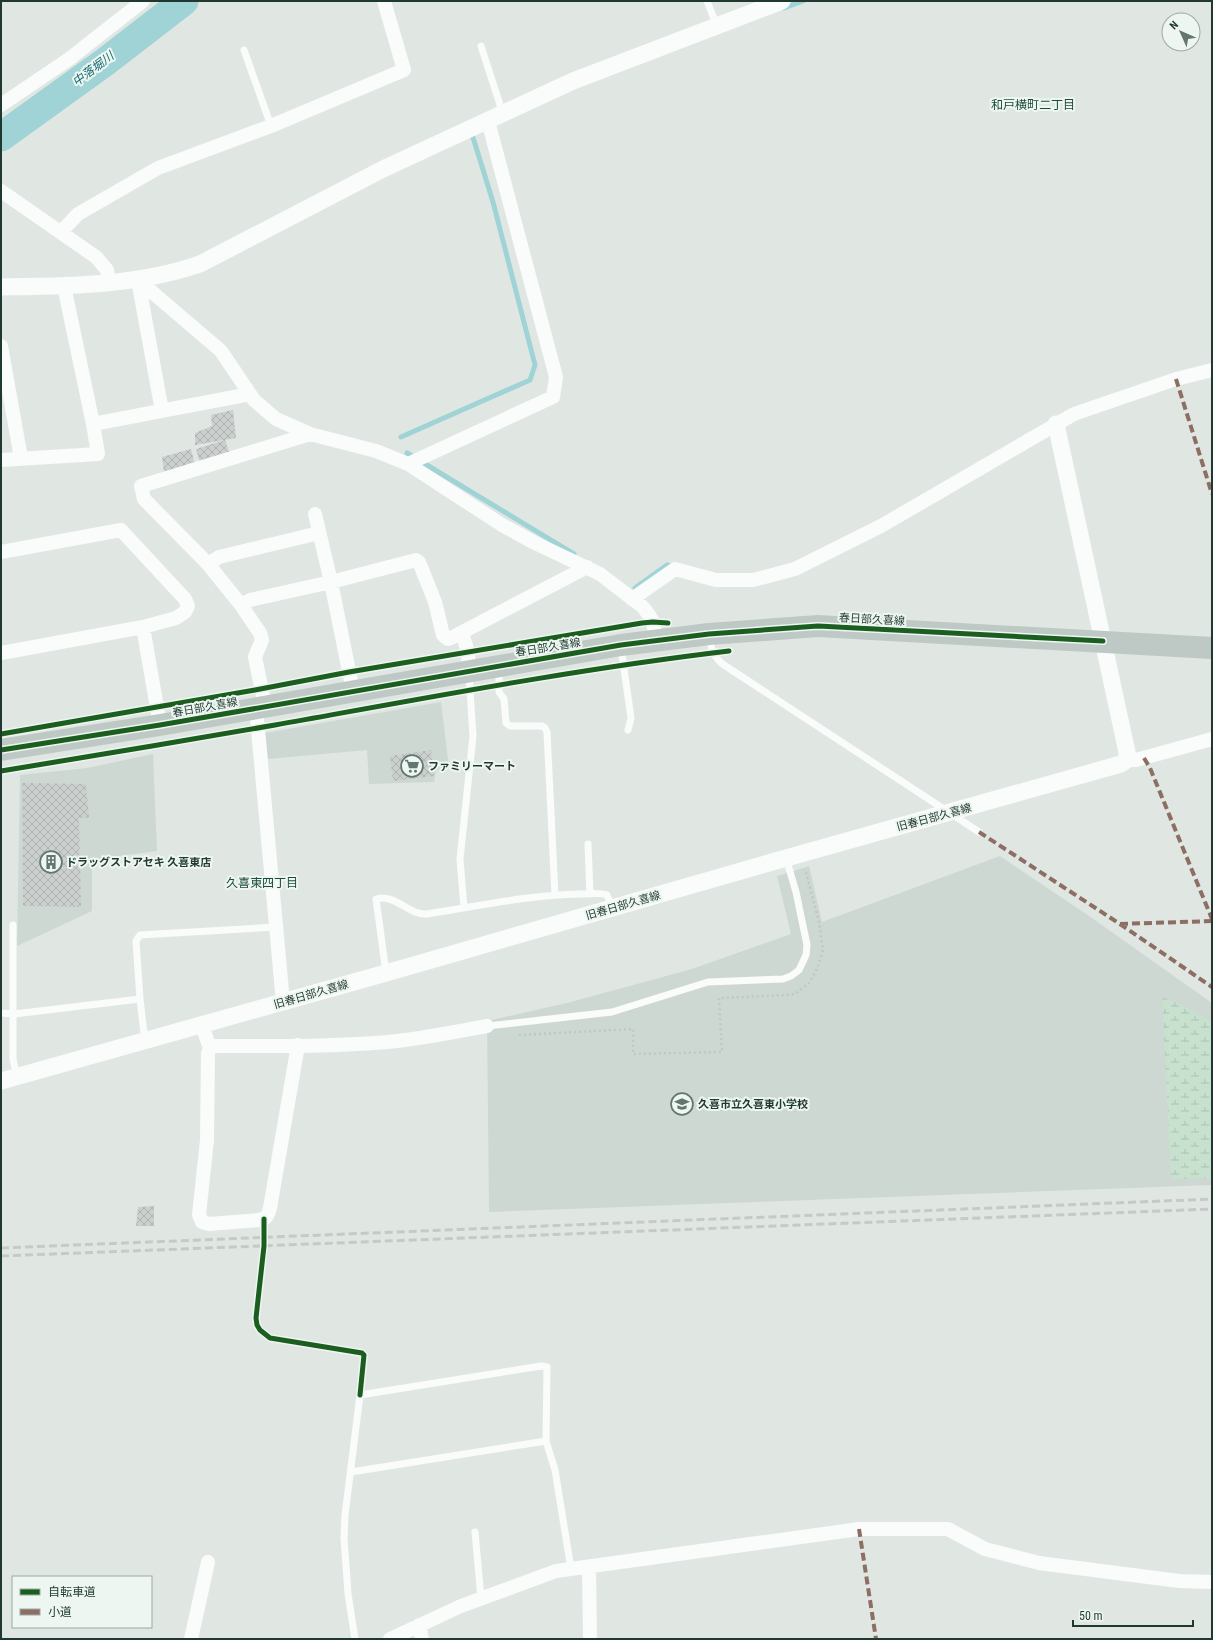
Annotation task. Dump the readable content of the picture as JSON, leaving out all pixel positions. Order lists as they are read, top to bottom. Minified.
{"streets":{"main road":["春日部久喜線"],"street":["旧春日部久喜線"]},"districts":["和戸横町二丁目","久喜東四丁目"],"water":["中落堀川"],"places":{"supermarket":["ファミリーマート"],"building":["ドラッグストアセキ 久喜東店"],"school or university":["久喜市立久喜東小学校"]},"legend":["自転車道","小道"],"scale_bar":"50 m","north":"top left"}
